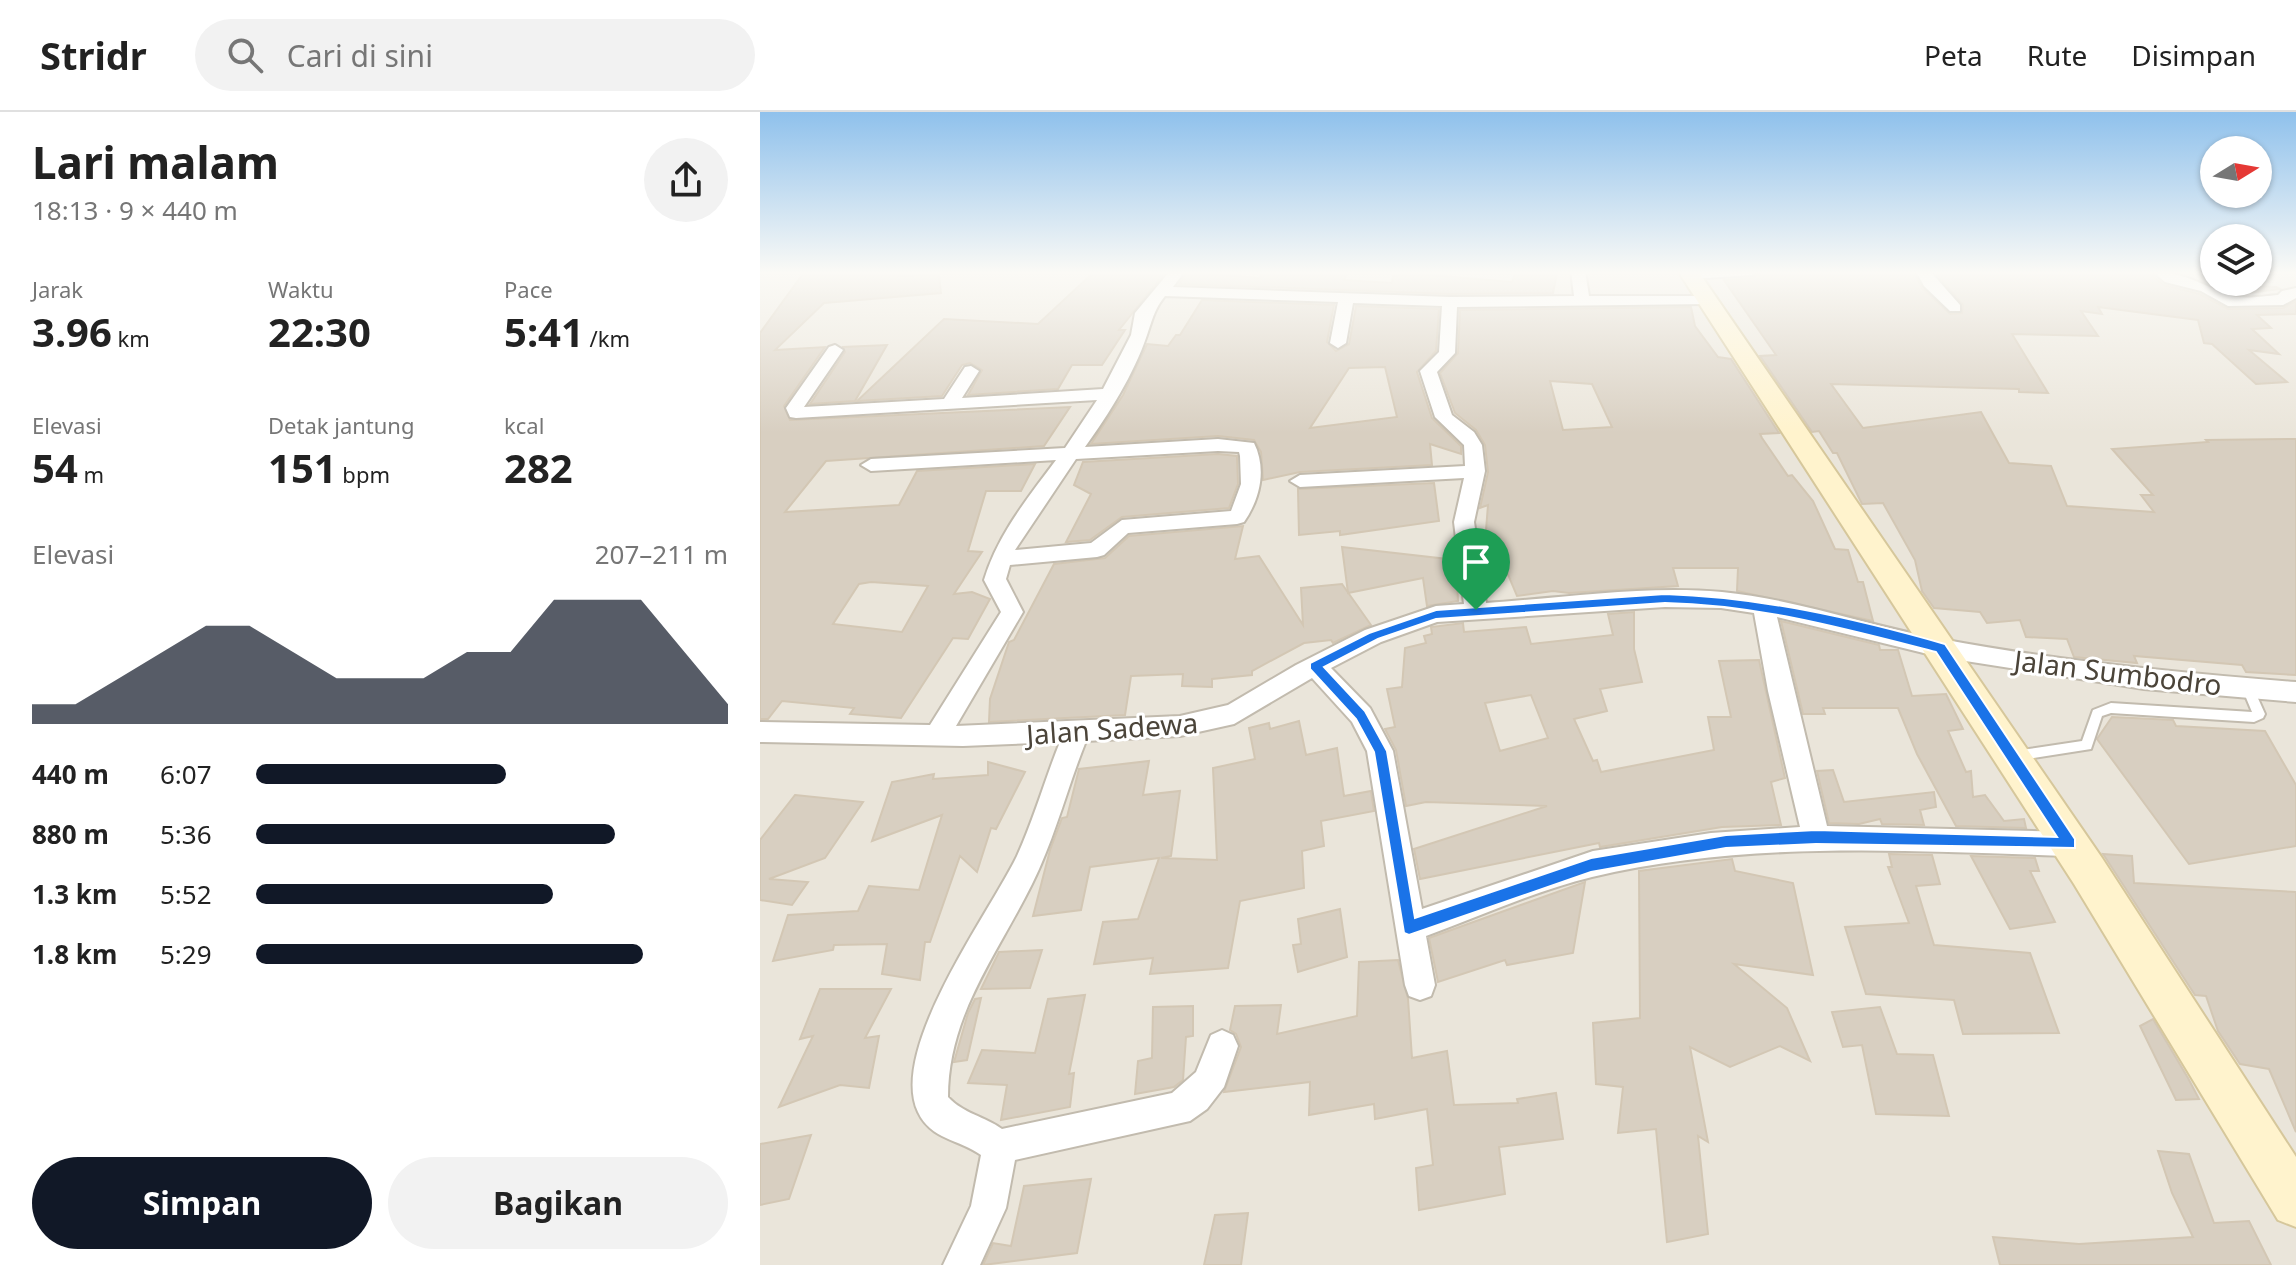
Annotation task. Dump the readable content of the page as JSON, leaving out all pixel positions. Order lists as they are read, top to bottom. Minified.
{"streets":{"street":["Jalan Sumbodro","Jalan Sadewa"]},"crossings":[["Jalan Sumbodro","Jalan Sadewa"]],"north":"right","page":{"header":"Stridr","search":"Cari di sini","nav":["Peta","Rute","Disimpan"],"heading":["Lari malam","18:13 · 9 × 440 m"],"stats":[["Jarak","3.96 km"],["Waktu","22:30"],["Pace","5:41 /km"],["Elevasi","54 m"],["Detak jantung","151 bpm"],["kcal","282"]],"chart":["Elevasi","207–211 m"],"list":[{"name":"440 m","note":"6:07"},{"name":"880 m","note":"5:36"},{"name":"1.3 km","note":"5:52"},{"name":"1.8 km","note":"5:29"}],"buttons":["Simpan","Bagikan"]}}
